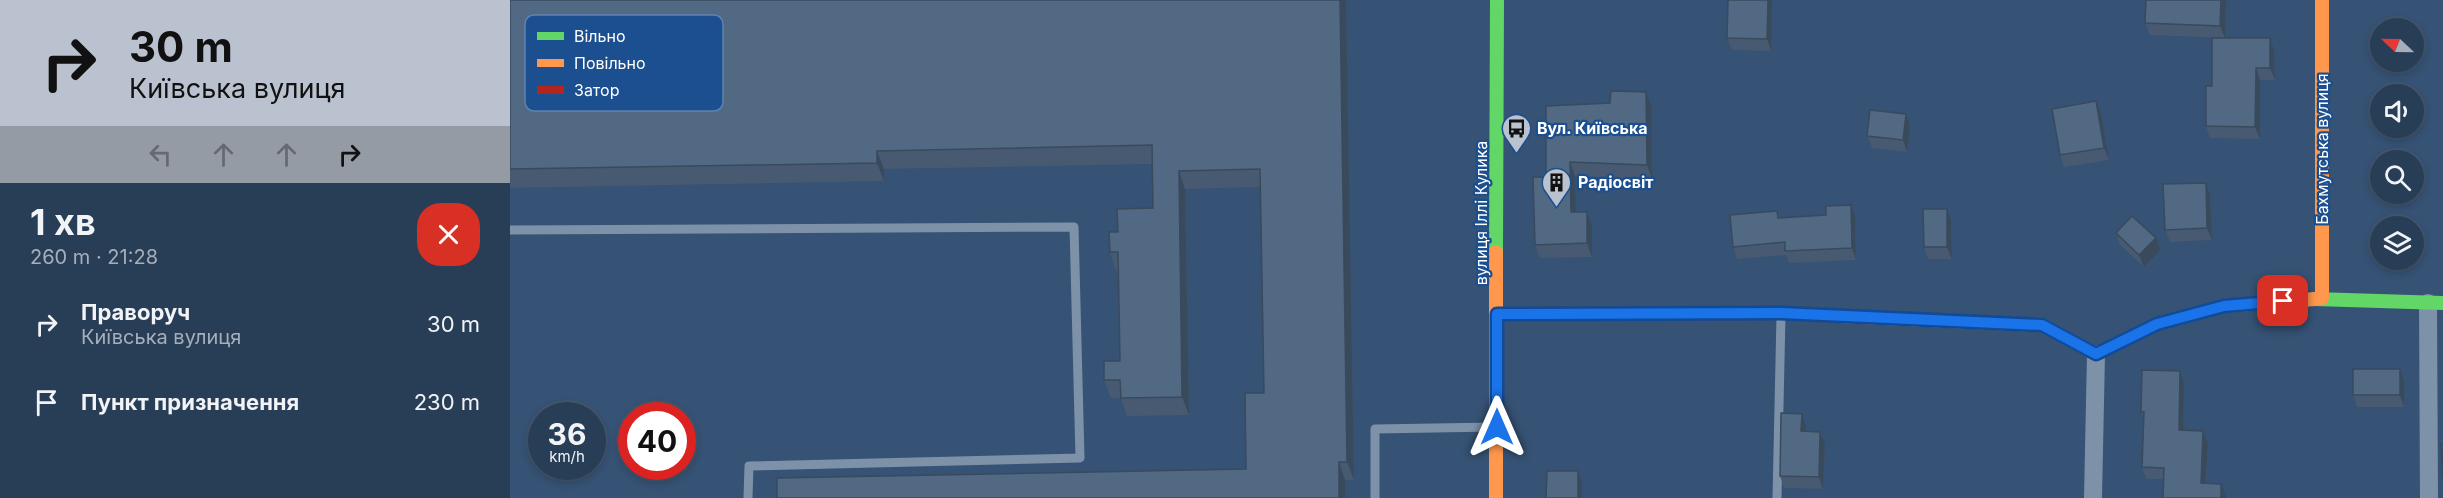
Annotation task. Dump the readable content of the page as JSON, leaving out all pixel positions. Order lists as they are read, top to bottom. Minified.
{"streets":{"street":["Бахмутська вулиця","вулиця Іллі Кулика"]},"places":{"bus stop":["Вул. Київська"],"building":["Радіосвіт"]},"legend":["Вільно","Повільно","Затор"],"north":"left","page":{"turn":["30 m","Київська вулиця"],"heading":["1 хв","260 m · 21:28"],"list":[{"name":"Праворуч","note":"Київська вулиця","value":"30 m"},{"name":"Пункт призначення","value":"230 m"}],"speed":"36 km/h","limit":"40"}}
